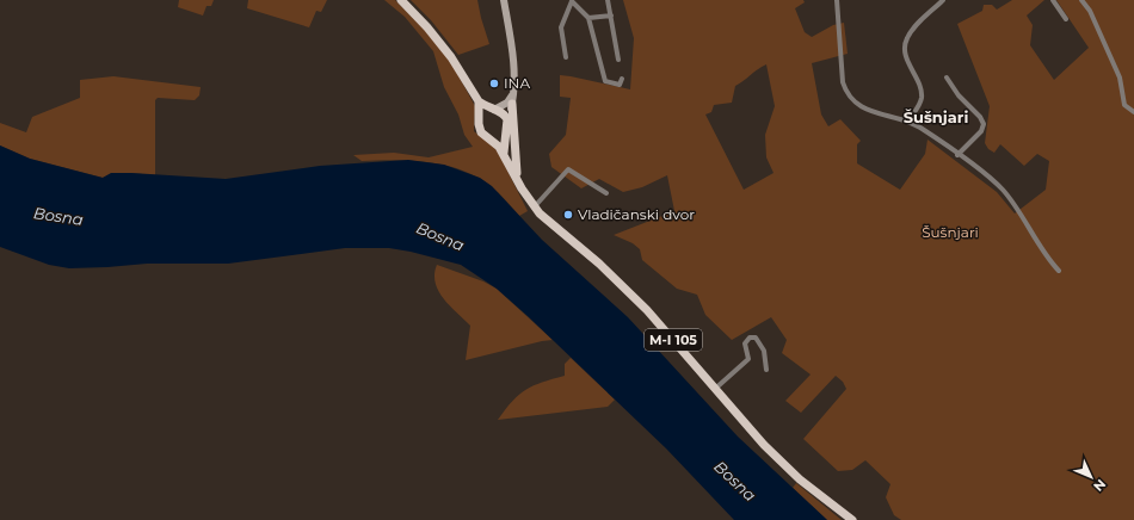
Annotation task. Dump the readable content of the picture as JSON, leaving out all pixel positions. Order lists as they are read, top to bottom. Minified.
{"streets":{"main road":["M-I 105"]},"districts":["Šušnjari"],"water":["Bosna"],"parks":["Šušnjari"],"places":["INA","Vladičanski dvor"],"north":"bottom right"}
